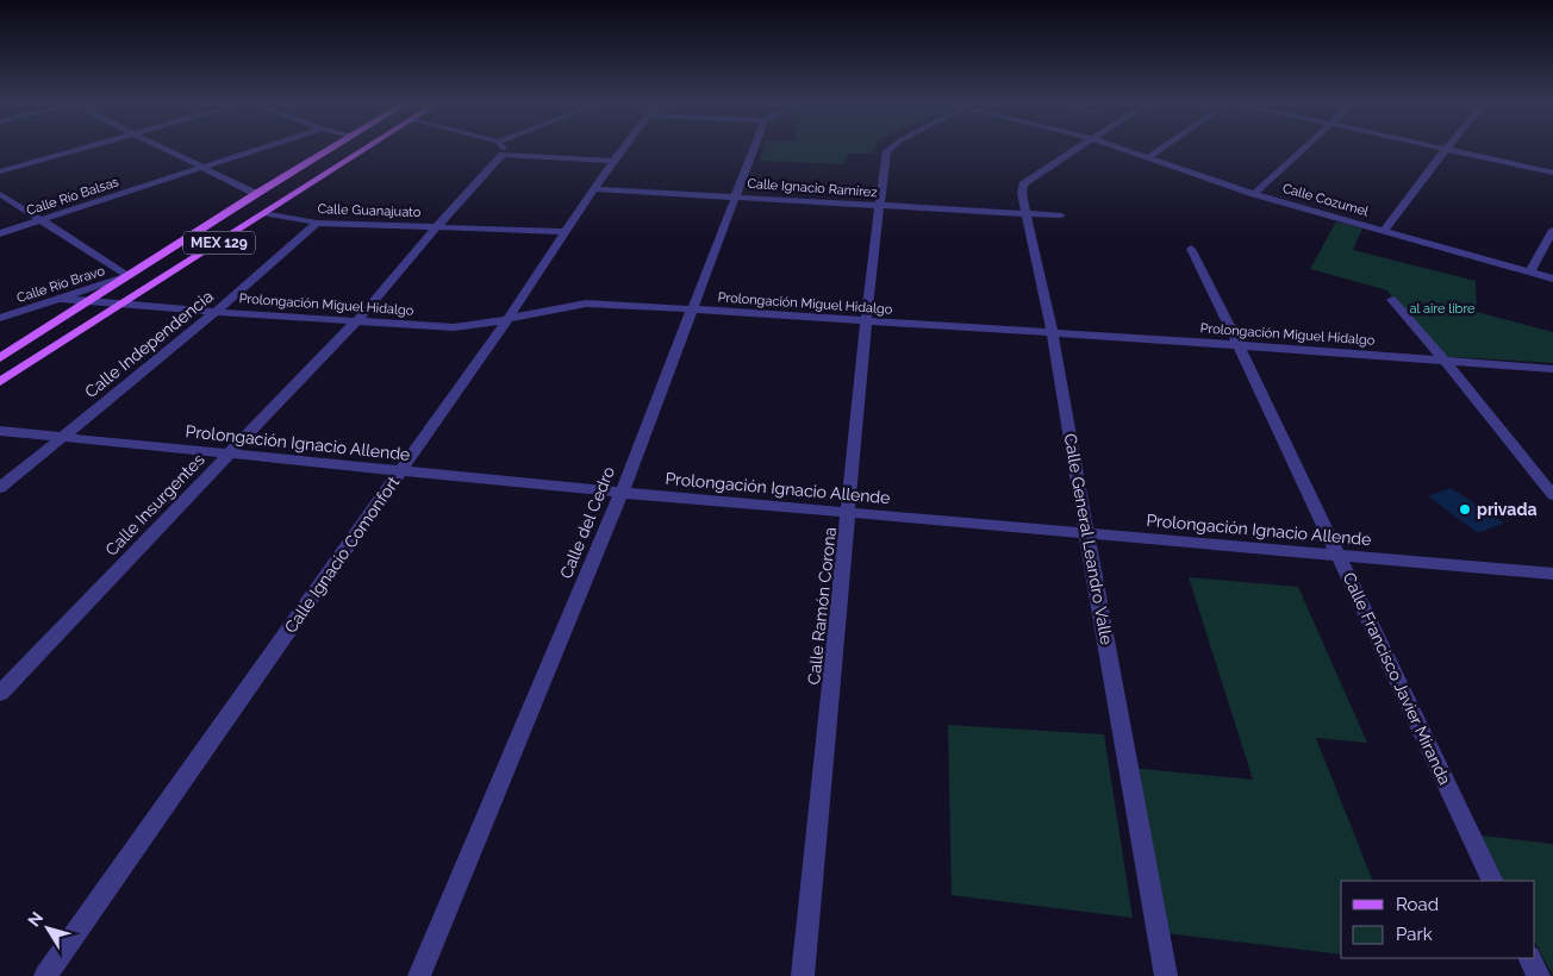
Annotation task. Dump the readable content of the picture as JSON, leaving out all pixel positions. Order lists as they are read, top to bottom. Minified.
{"streets":{"main road":["MEX 129"],"street":["Calle Ignacio Ramírez","Calle Río Balsas","Calle Cozumel","Calle Guanajuato","Calle Río Bravo","Prolongación Miguel Hidalgo","Calle Independencia","Prolongación Ignacio Allende","Calle Insurgentes","Calle del Cedro","Calle General Leandro Valle","Calle Ignacio Comonfort","Calle Ramón Corona","Calle Francisco Javier Miranda"]},"crossings":[["Calle Ignacio Ramírez","Calle del Cedro"],["Calle Ignacio Ramírez","Calle General Leandro Valle"],["Calle Ignacio Ramírez","Calle Ignacio Comonfort"],["Calle Ignacio Ramírez","Calle Ramón Corona"],["Calle Guanajuato","MEX 129"],["Calle Guanajuato","Calle Independencia"],["Calle Guanajuato","Calle Insurgentes"],["Calle Guanajuato","Calle Ignacio Comonfort"],["MEX 129","Calle Río Bravo"],["MEX 129","Prolongación Miguel Hidalgo"],["Calle Río Bravo","Prolongación Miguel Hidalgo"],["Prolongación Miguel Hidalgo","Calle Independencia"],["Prolongación Miguel Hidalgo","Calle Insurgentes"],["Prolongación Miguel Hidalgo","Calle del Cedro"],["Prolongación Miguel Hidalgo","Calle General Leandro Valle"],["Prolongación Miguel Hidalgo","Calle Ignacio Comonfort"],["Prolongación Miguel Hidalgo","Calle Ramón Corona"],["Prolongación Miguel Hidalgo","Calle Francisco Javier Miranda"],["Calle Independencia","Prolongación Ignacio Allende"],["Prolongación Ignacio Allende","Calle Insurgentes"],["Prolongación Ignacio Allende","Calle del Cedro"],["Prolongación Ignacio Allende","Calle General Leandro Valle"],["Prolongación Ignacio Allende","Calle Ignacio Comonfort"],["Prolongación Ignacio Allende","Calle Ramón Corona"],["Prolongación Ignacio Allende","Calle Francisco Javier Miranda"]],"parks":["al aire libre"],"places":["privada"],"legend":["Road","Park"],"north":"top left"}
